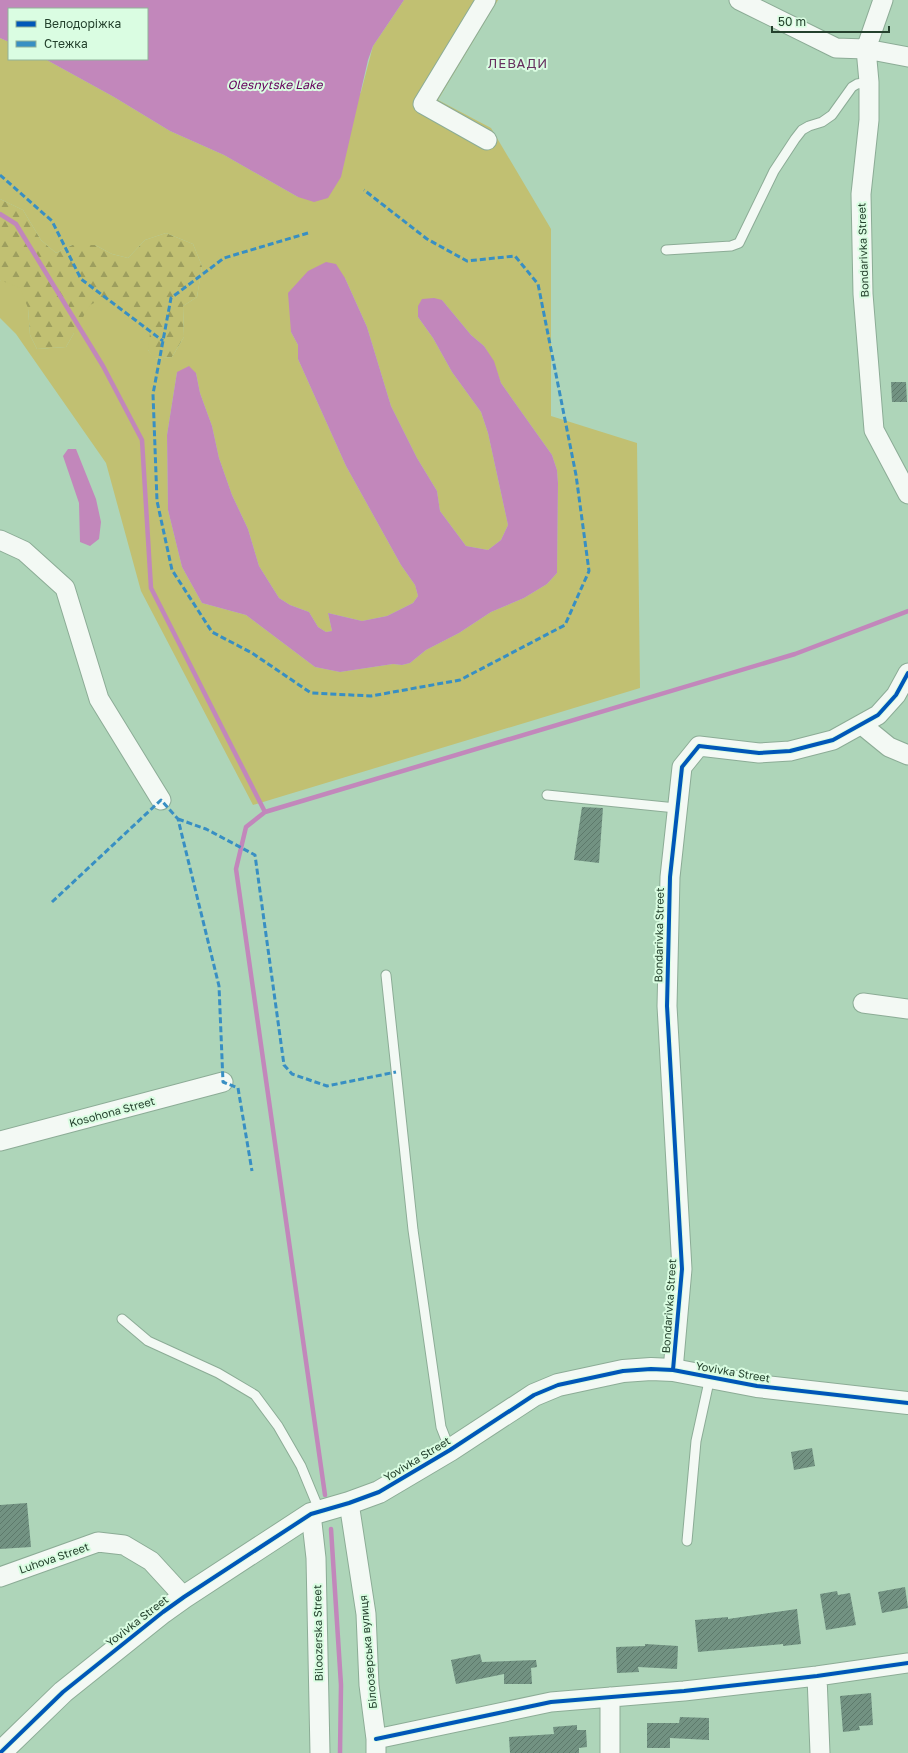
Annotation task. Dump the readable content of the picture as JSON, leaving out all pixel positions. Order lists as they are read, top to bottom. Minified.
{"streets":{"street":["Bondarivka Street","Kosohona Street","Yovivka Street","Luhova Street","Biloozerska Street","Білоозерська вулиця"]},"crossings":[["Bondarivka Street","Yovivka Street"],["Yovivka Street","Luhova Street"],["Yovivka Street","Biloozerska Street"],["Yovivka Street","Білоозерська вулиця"]],"districts":["ЛЕВАДИ"],"water":["Olesnytske Lake"],"legend":["Велодоріжка","Стежка"],"scale_bar":"50 m"}
